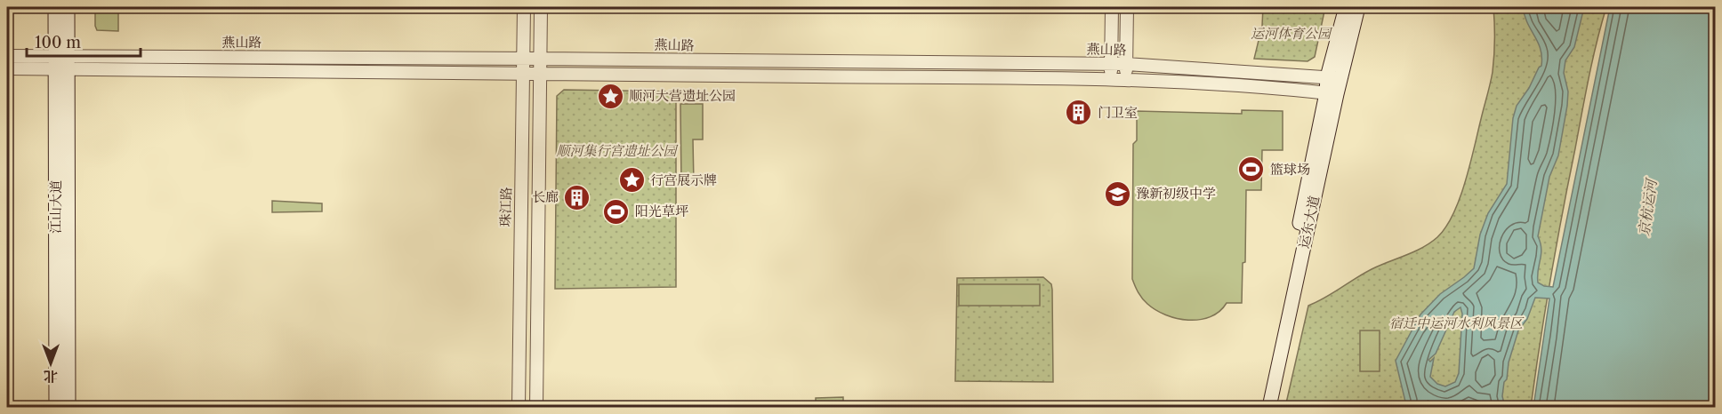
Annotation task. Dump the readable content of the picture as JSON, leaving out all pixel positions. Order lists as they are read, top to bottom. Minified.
{"streets":{"main road":["江山大道","运东大道"],"street":["燕山路","珠江路"]},"crossings":[["燕山路","江山大道"],["燕山路","珠江路"],["燕山路","运东大道"]],"water":["京杭运河"],"parks":["运河体育公园","顺河集行宫遗址公园","宿迁中运河水利风景区"],"places":{"place":["顺河大营遗址公园","行宫展示牌"],"building":["门卫室","长廊"],"sports":["篮球场","阳光草坪"],"school or university":["豫新初级中学"]},"scale_bar":"100 m","north":"bottom"}
